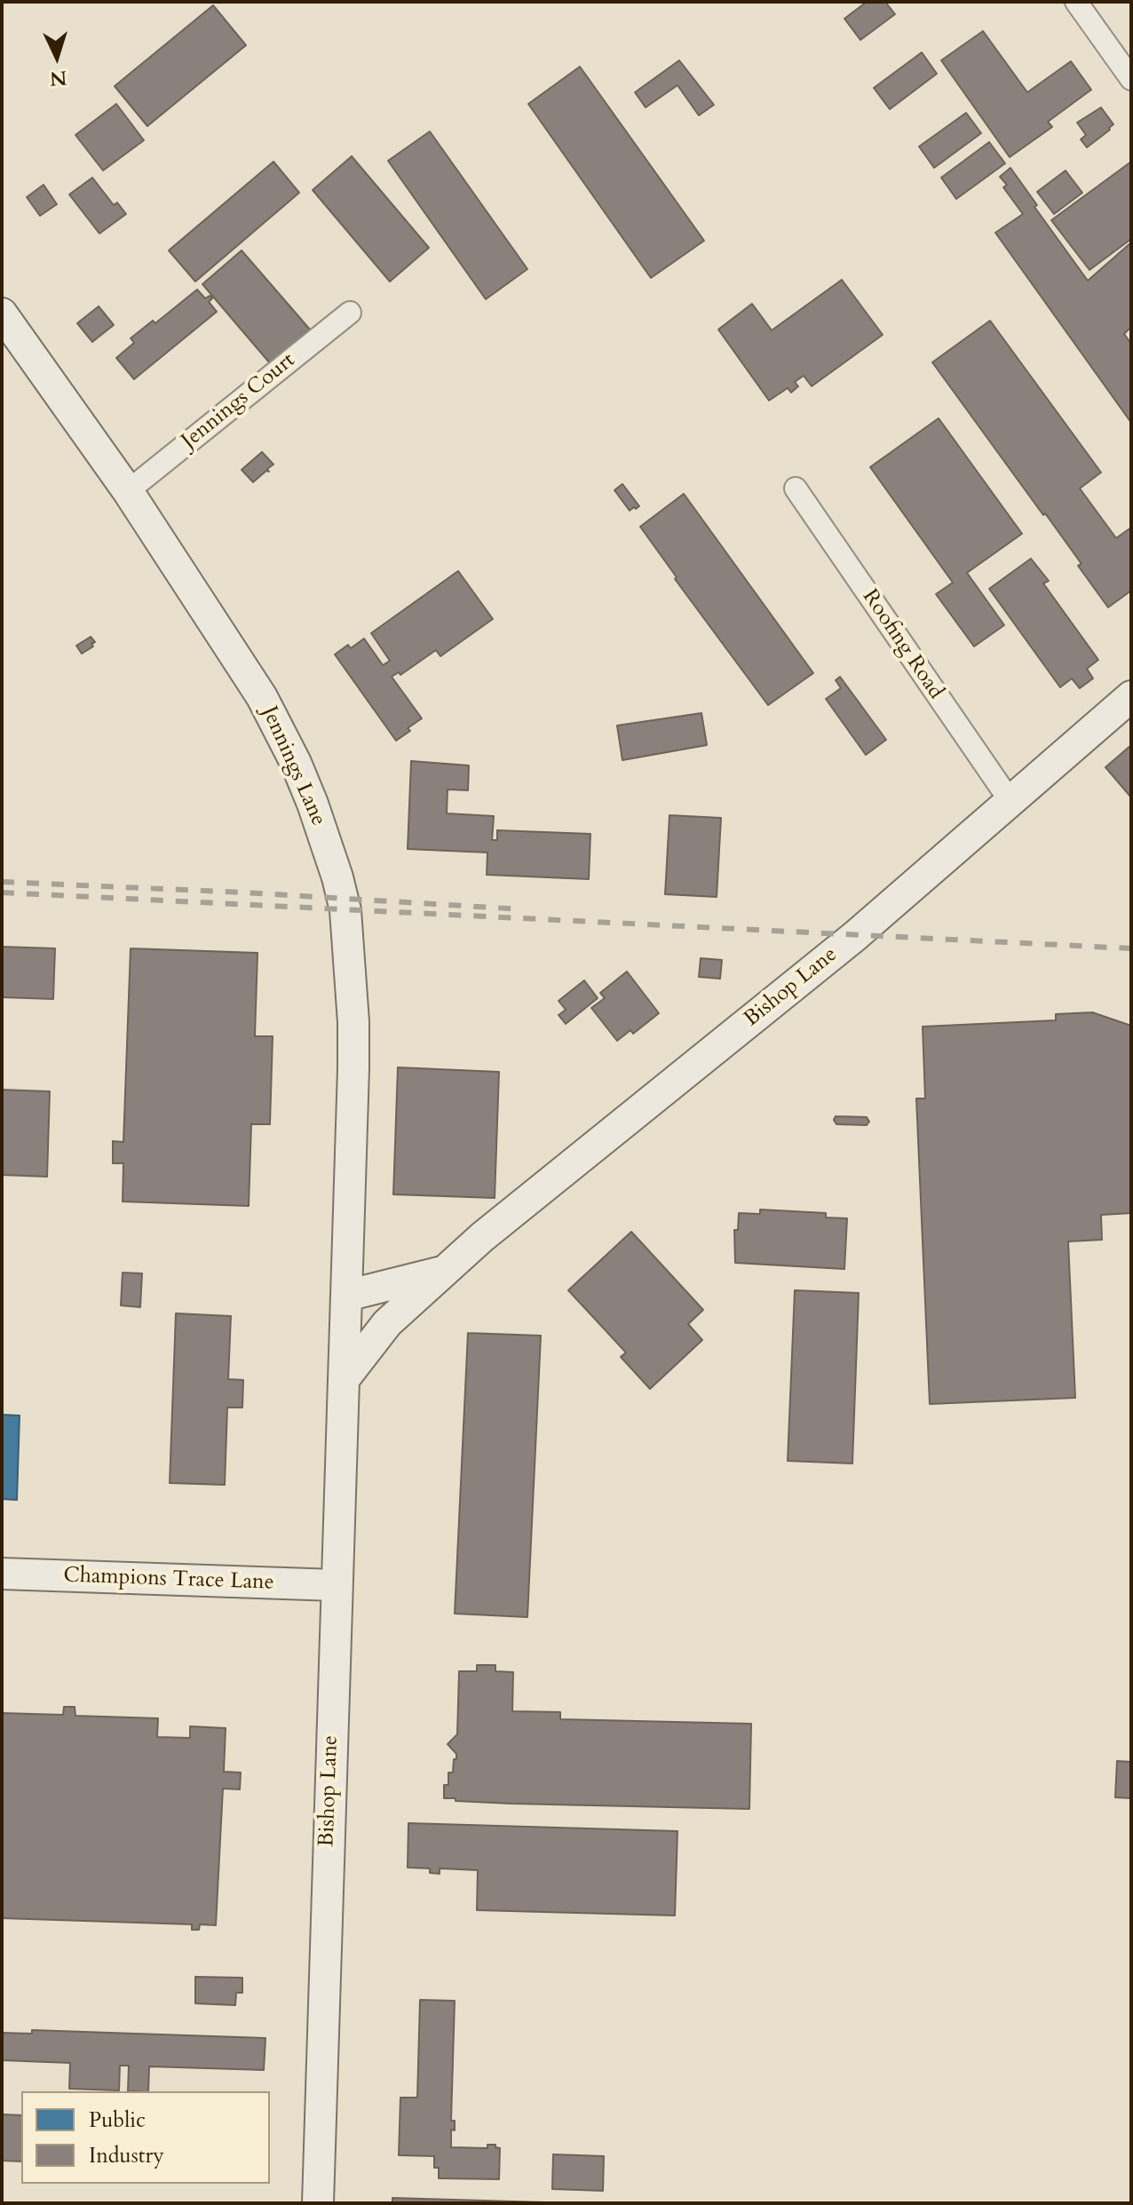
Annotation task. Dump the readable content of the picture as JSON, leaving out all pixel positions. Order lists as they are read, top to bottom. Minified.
{"streets":{"street":["Jennings Court","Roofing Road","Jennings Lane","Bishop Lane","Champions Trace Lane"]},"crossings":[["Jennings Court","Jennings Lane"],["Roofing Road","Bishop Lane"],["Jennings Lane","Bishop Lane"],["Bishop Lane","Champions Trace Lane"]],"legend":["Public","Industry"],"north":"bottom"}
